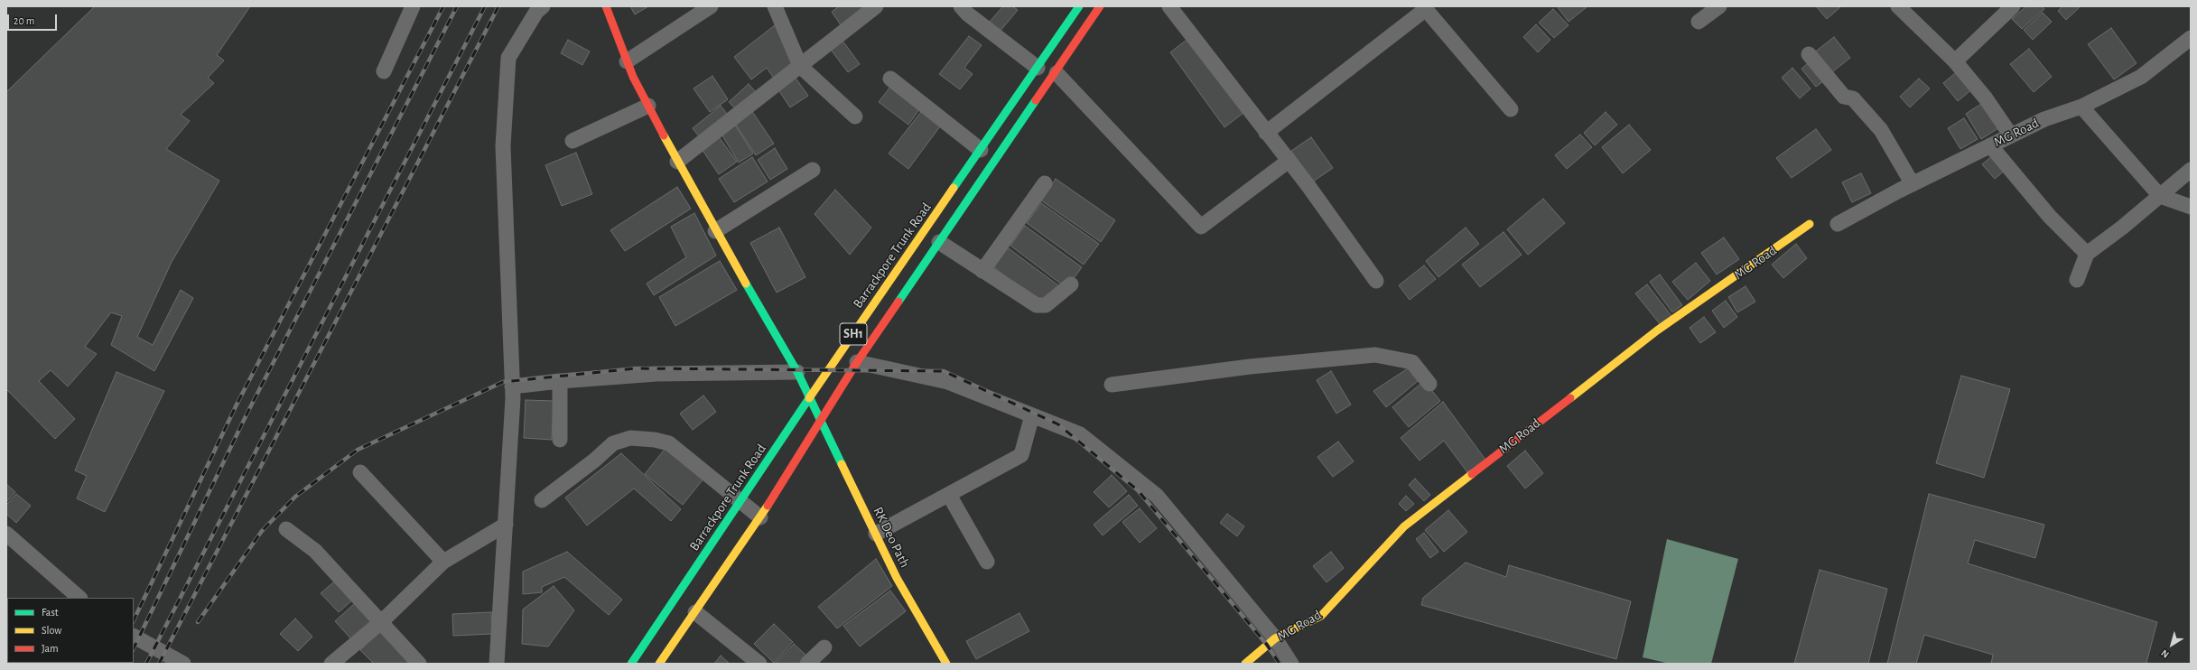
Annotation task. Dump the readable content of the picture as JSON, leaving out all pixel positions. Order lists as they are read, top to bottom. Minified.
{"streets":{"main road":["MG Road","Barrackpore Trunk Road","SH1","RK Deo Path"]},"crossings":[["Barrackpore Trunk Road","RK Deo Path"],["SH1","RK Deo Path"]],"legend":["Fast","Slow","Jam"],"scale_bar":"20 m","north":"bottom left"}
